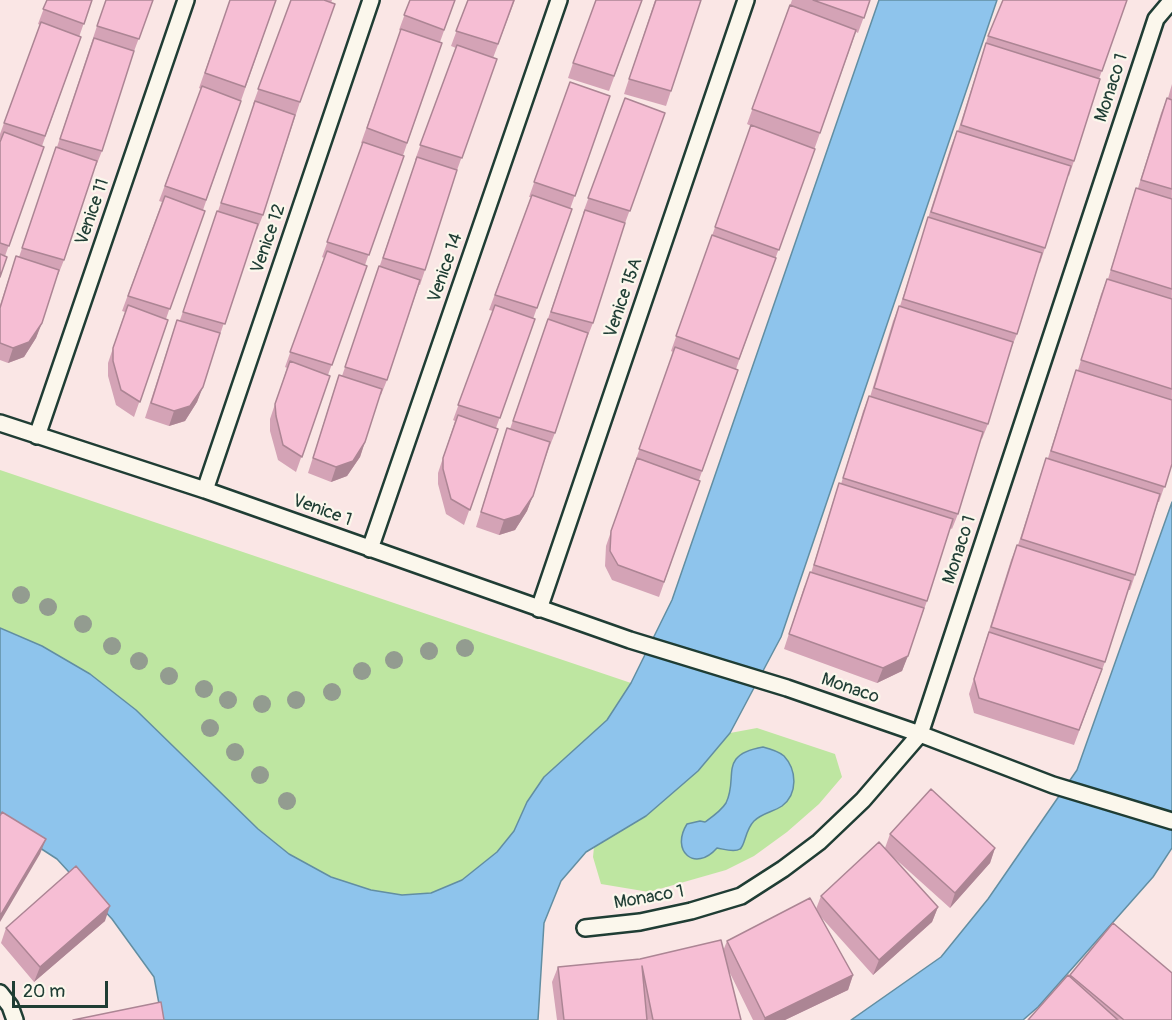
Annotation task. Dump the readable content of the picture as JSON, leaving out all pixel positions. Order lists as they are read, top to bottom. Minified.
{"streets":{"lane":["Monaco 1","Venice 11","Venice 12","Venice 14","Venice 15A","Venice 1","Monaco"]},"crossings":[["Monaco 1","Monaco"],["Venice 11","Venice 1"],["Venice 12","Venice 1"],["Venice 14","Venice 1"],["Venice 15A","Venice 1"],["Venice 1","Monaco"]],"scale_bar":"20 m"}
